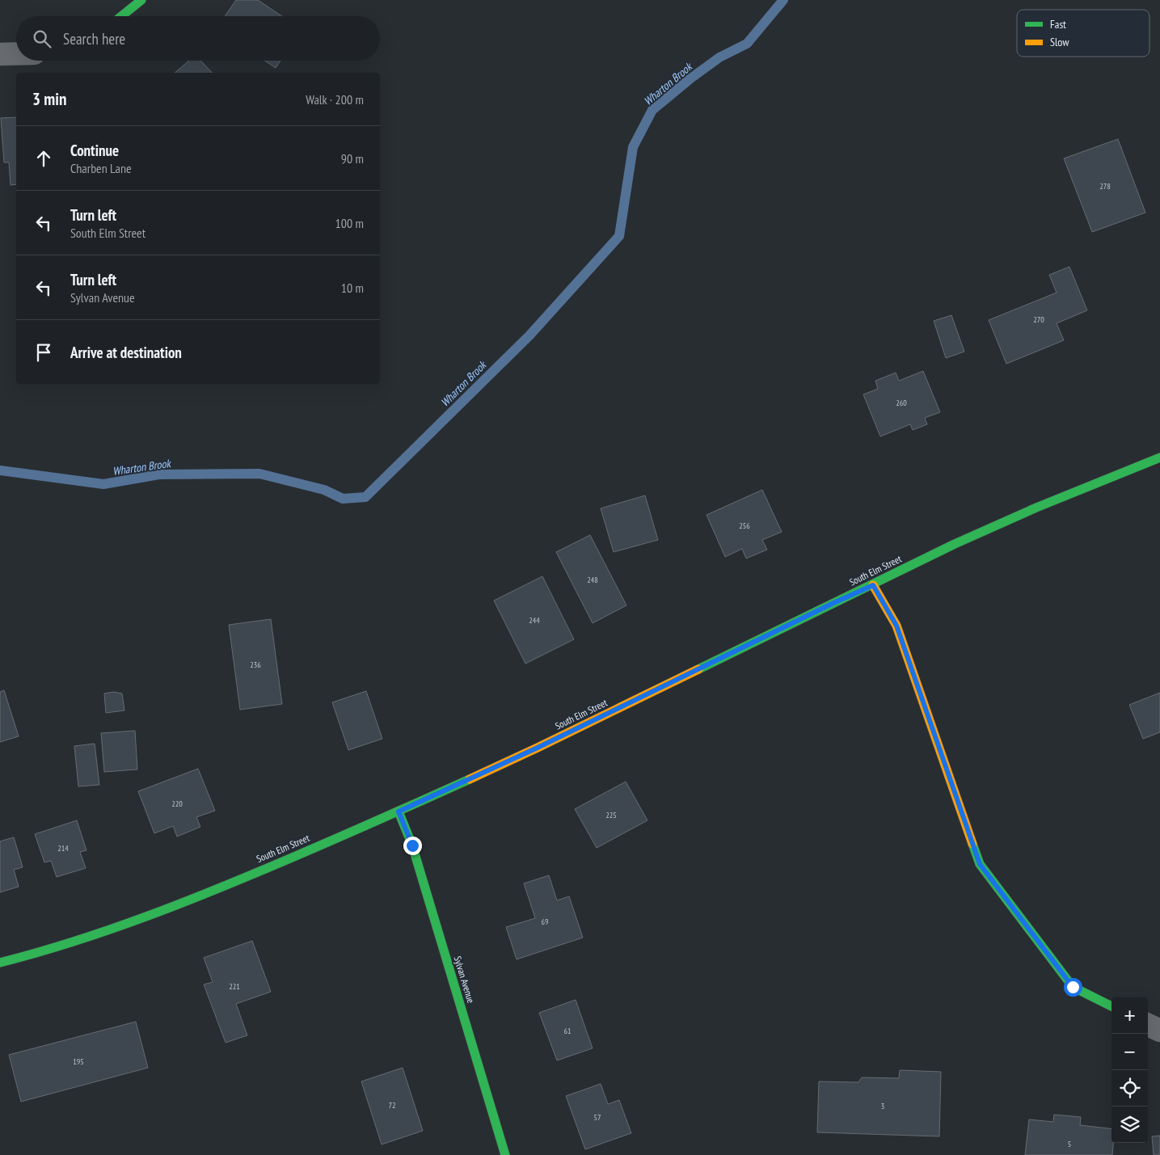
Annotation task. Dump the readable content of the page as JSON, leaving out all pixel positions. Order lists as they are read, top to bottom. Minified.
{"streets":{"main road":["South Elm Street","Sylvan Avenue"]},"crossings":[["South Elm Street","Sylvan Avenue"]],"water":["Wharton Brook"],"house_numbers":["278","270","260","256","248","244","236","220","225","214","69","221","61","195","72","3","57","5"],"legend":["Fast","Slow"],"page":{"search":"Search here","heading":["3 min","Walk · 200 m"],"list":[["Continue","Charben Lane","90 m"],["Turn left","South Elm Street","100 m"],["Turn left","Sylvan Avenue","10 m"],"Arrive at destination"],"map_buttons":["+","−"]}}
